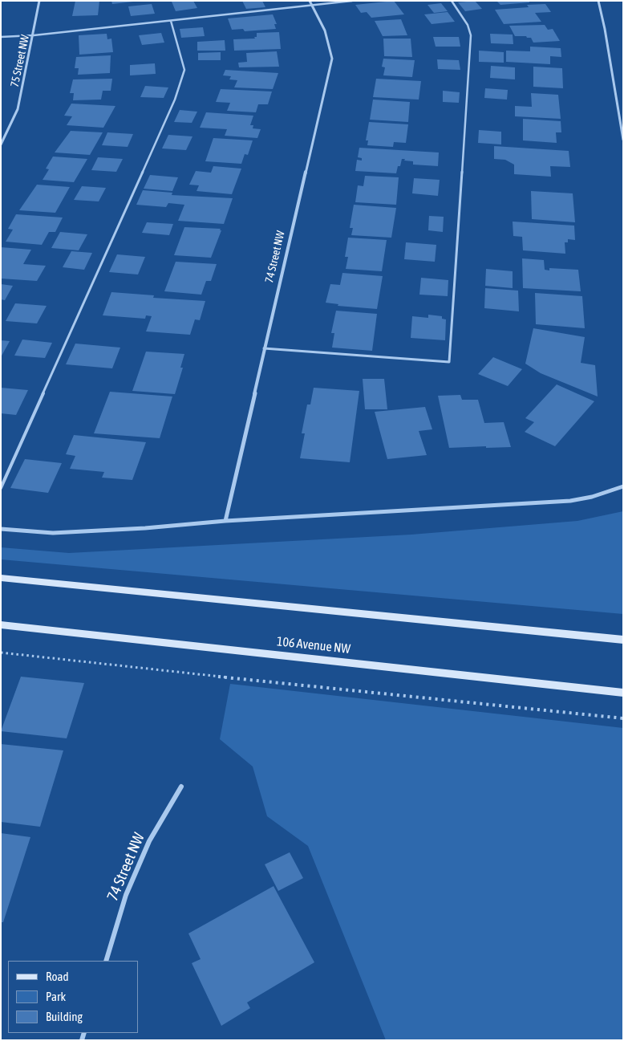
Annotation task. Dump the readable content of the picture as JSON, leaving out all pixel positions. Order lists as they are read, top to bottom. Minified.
{"streets":{"main road":["106 Avenue NW"],"street":["75 Street NW","74 Street NW"]},"legend":["Road","Park","Building"]}
